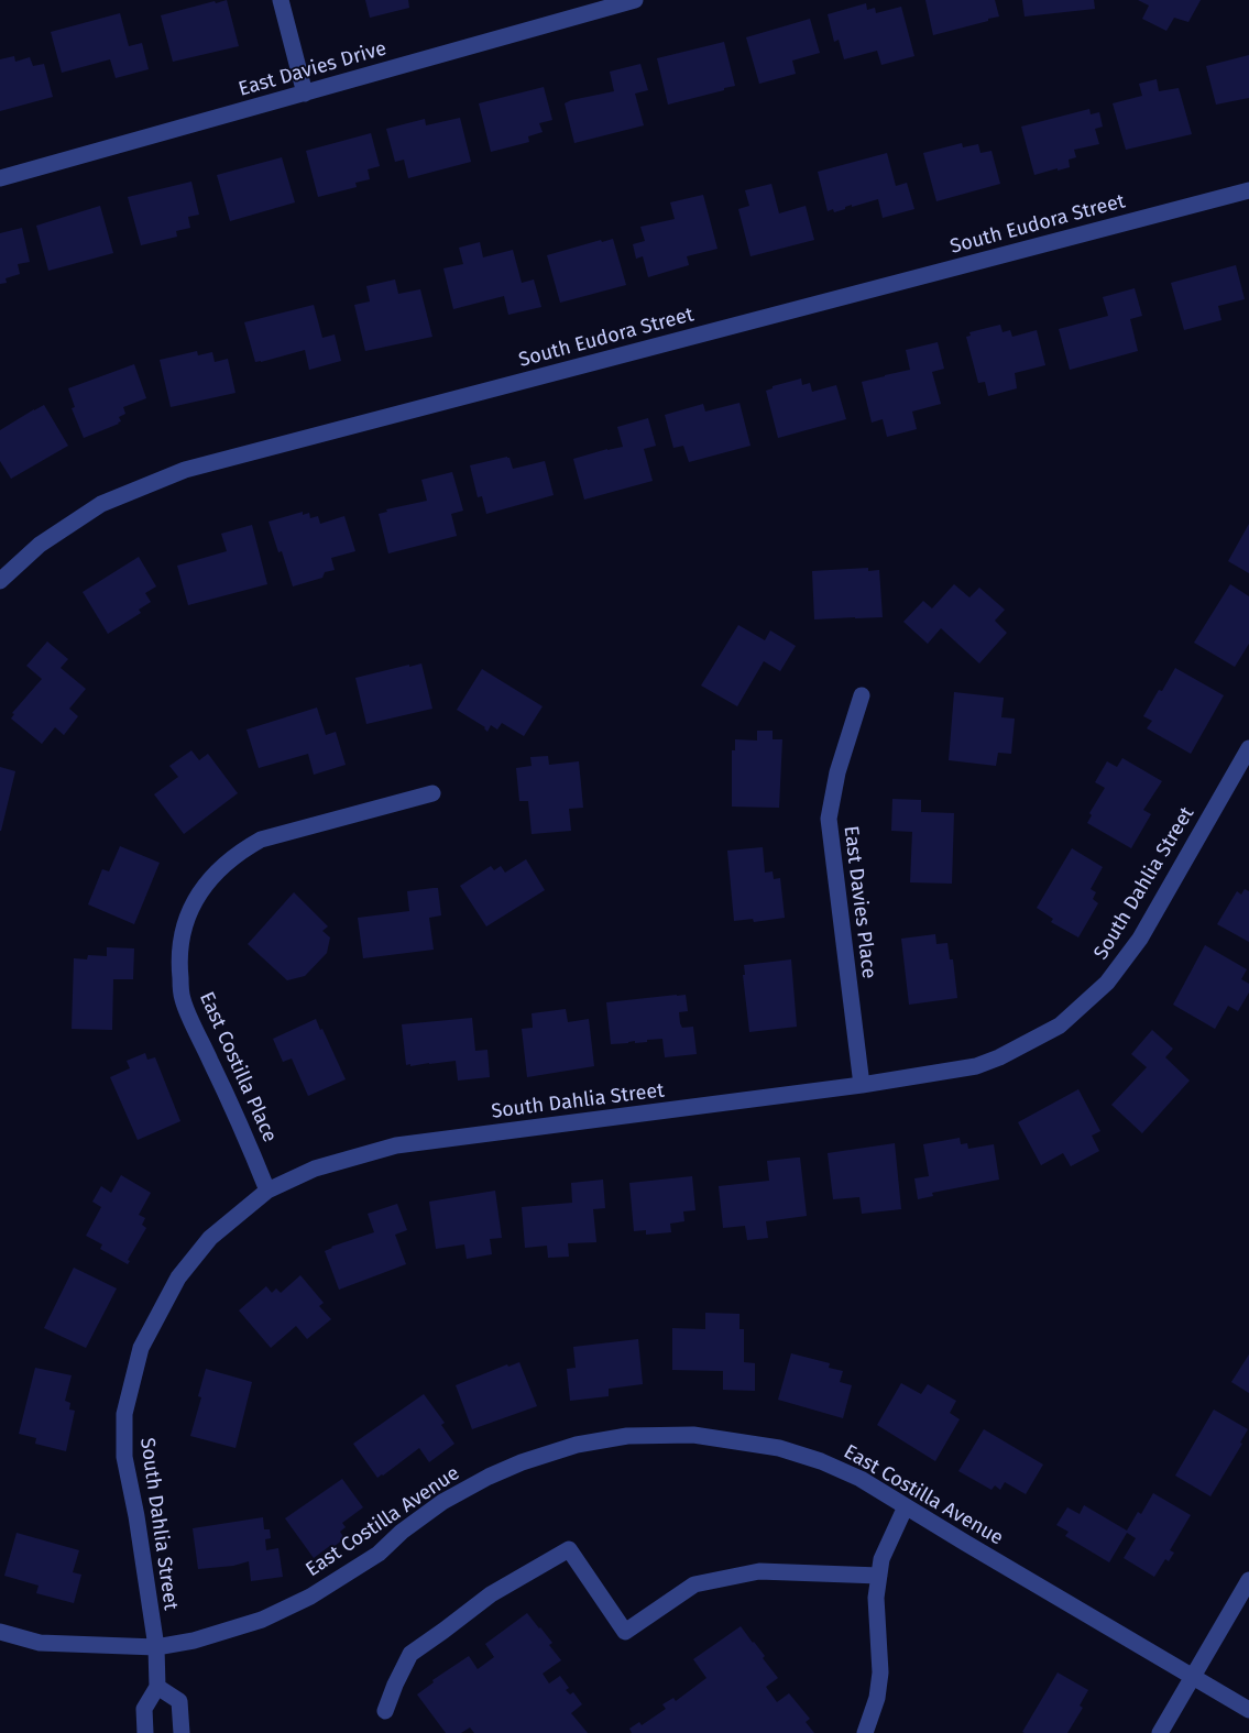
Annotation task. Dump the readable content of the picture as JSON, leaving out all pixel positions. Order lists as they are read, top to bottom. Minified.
{"streets":{"street":["East Davies Drive","South Eudora Street","South Dahlia Street","East Davies Place","East Costilla Place","East Costilla Avenue"]},"crossings":[["South Dahlia Street","East Davies Place"],["South Dahlia Street","East Costilla Place"],["South Dahlia Street","East Costilla Avenue"]]}
